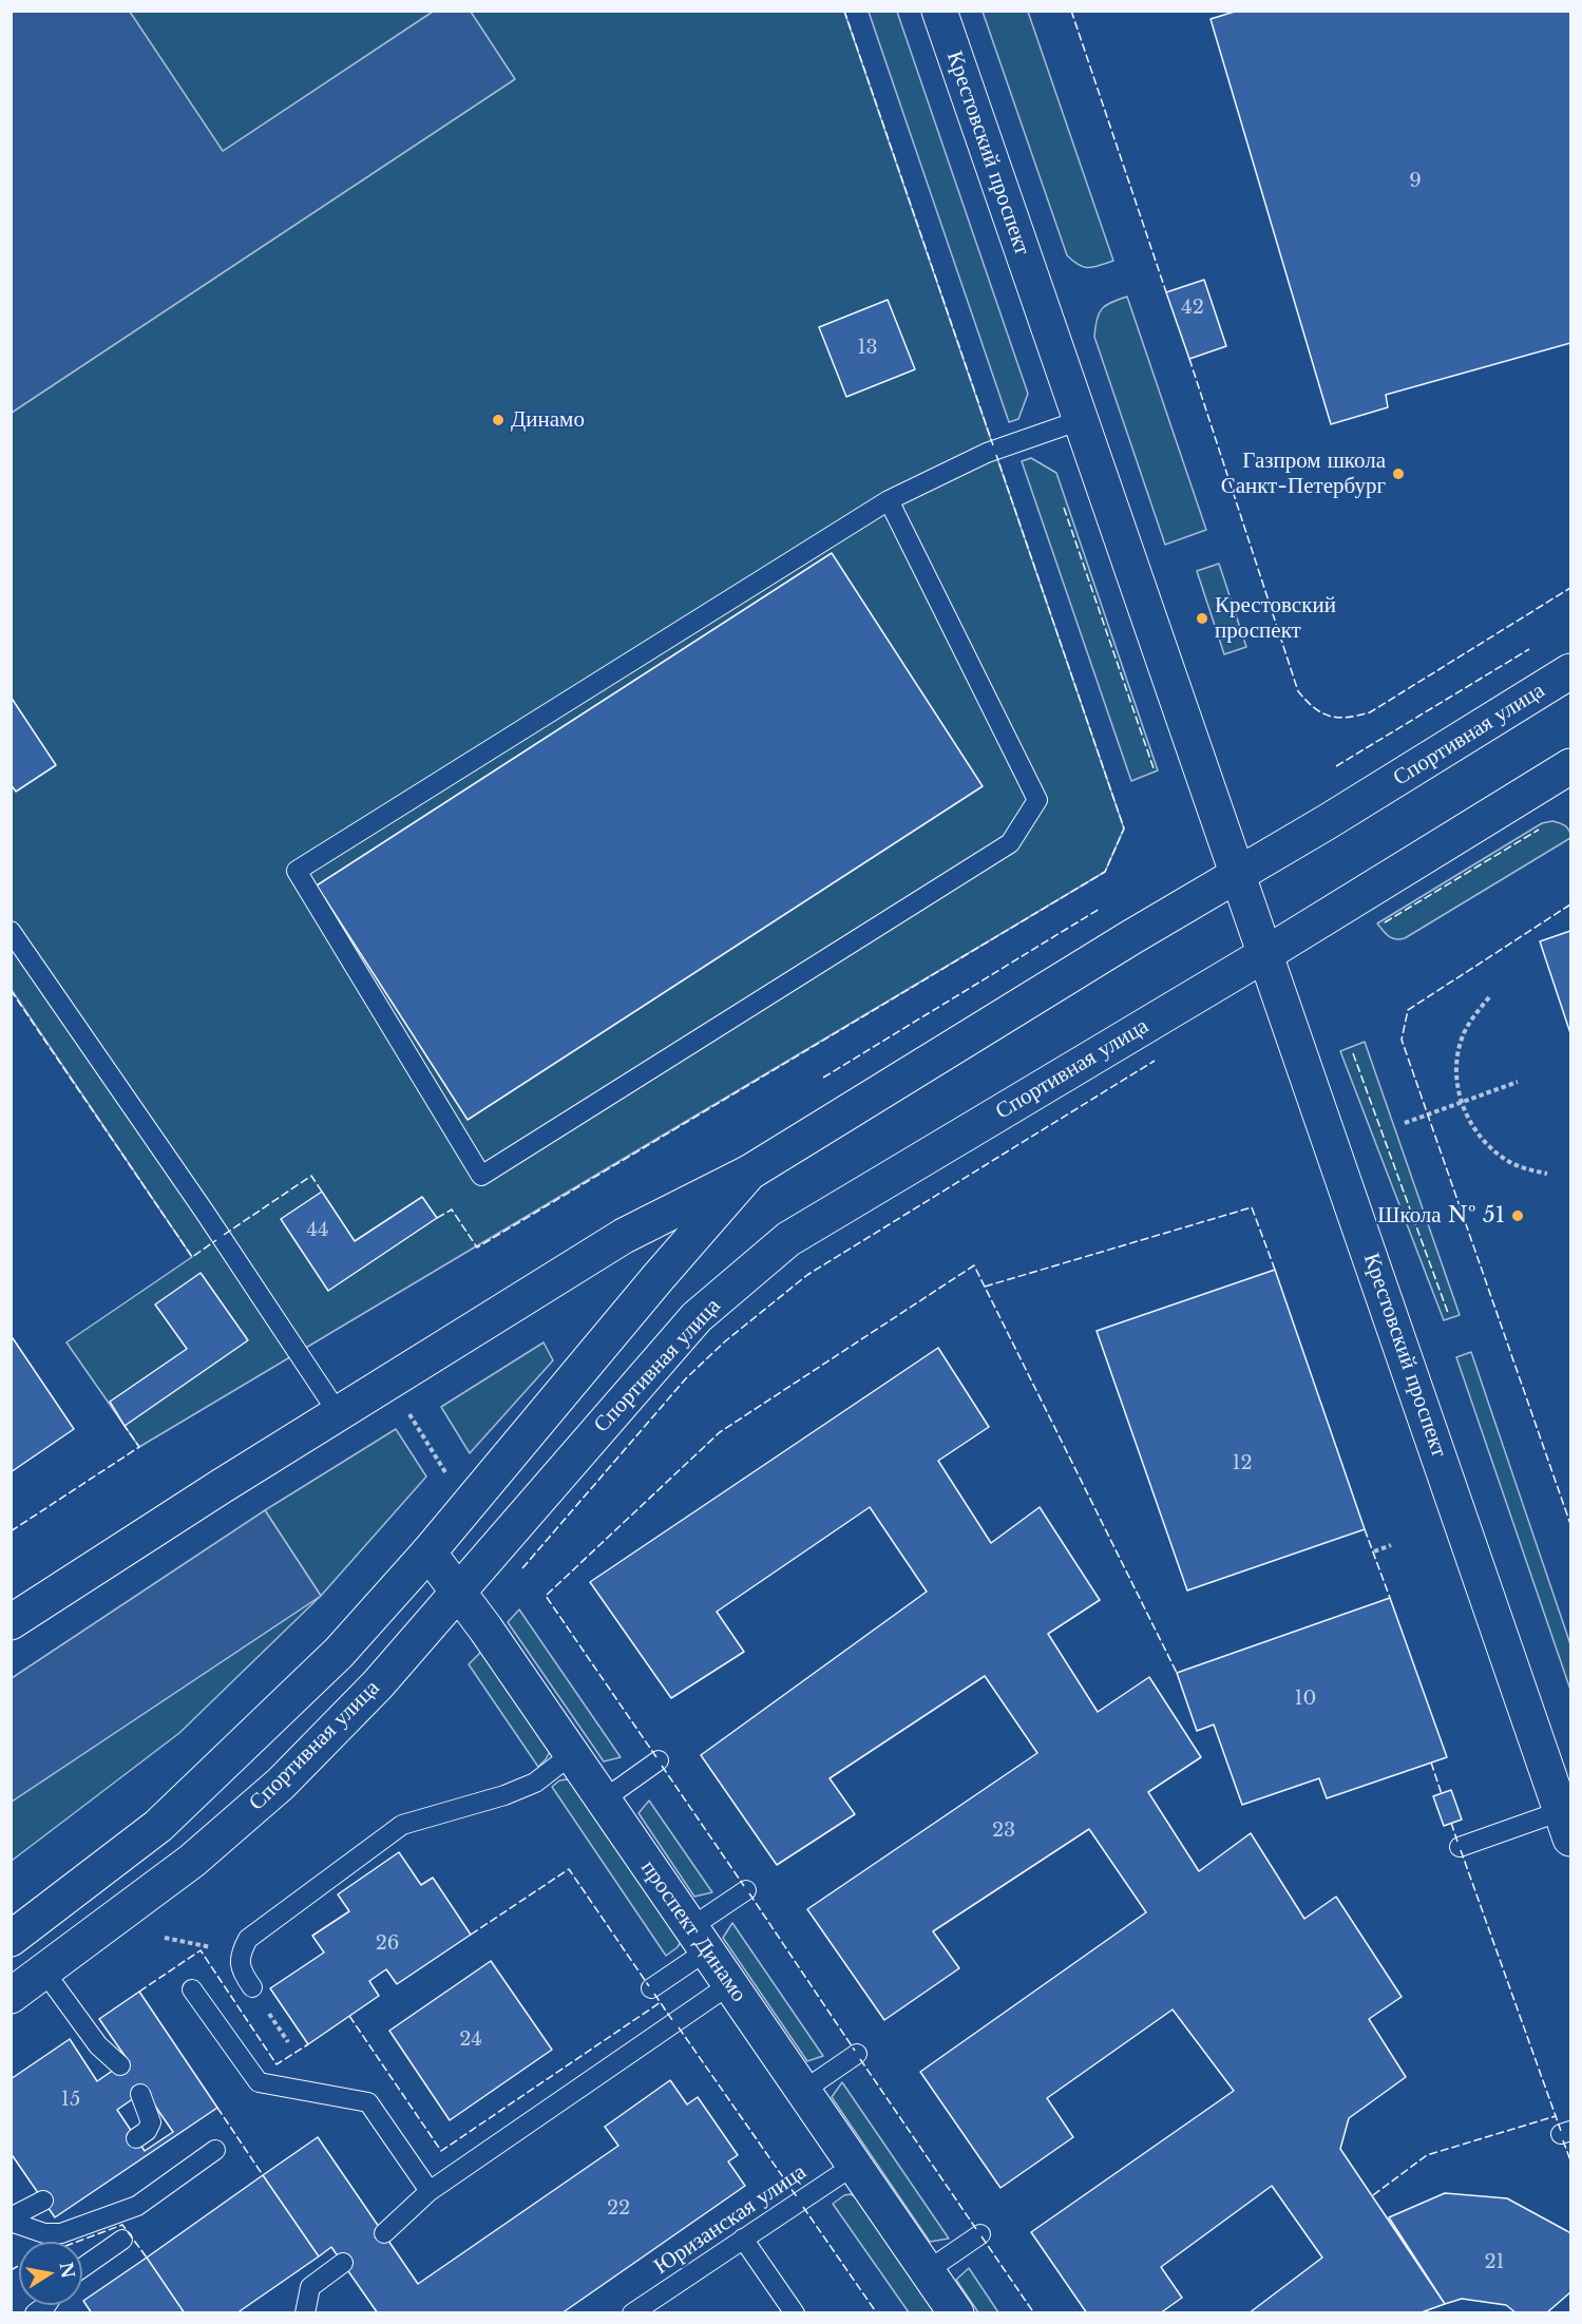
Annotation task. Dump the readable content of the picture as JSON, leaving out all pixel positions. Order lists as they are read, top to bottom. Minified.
{"streets":{"street":["Крестовский проспект","Спортивная улица","проспект Динамо"],"lane":["Юризанская улица"]},"crossings":[["Крестовский проспект","Спортивная улица"],["Спортивная улица","проспект Динамо"],["проспект Динамо","Юризанская улица"]],"places":["Динамо","Газпром школа Санкт-Петербург","Крестовский проспект","Школа № 51"],"house_numbers":["9","42","13","44","12","10","23","26","24","15","22","21"],"north":"right"}
